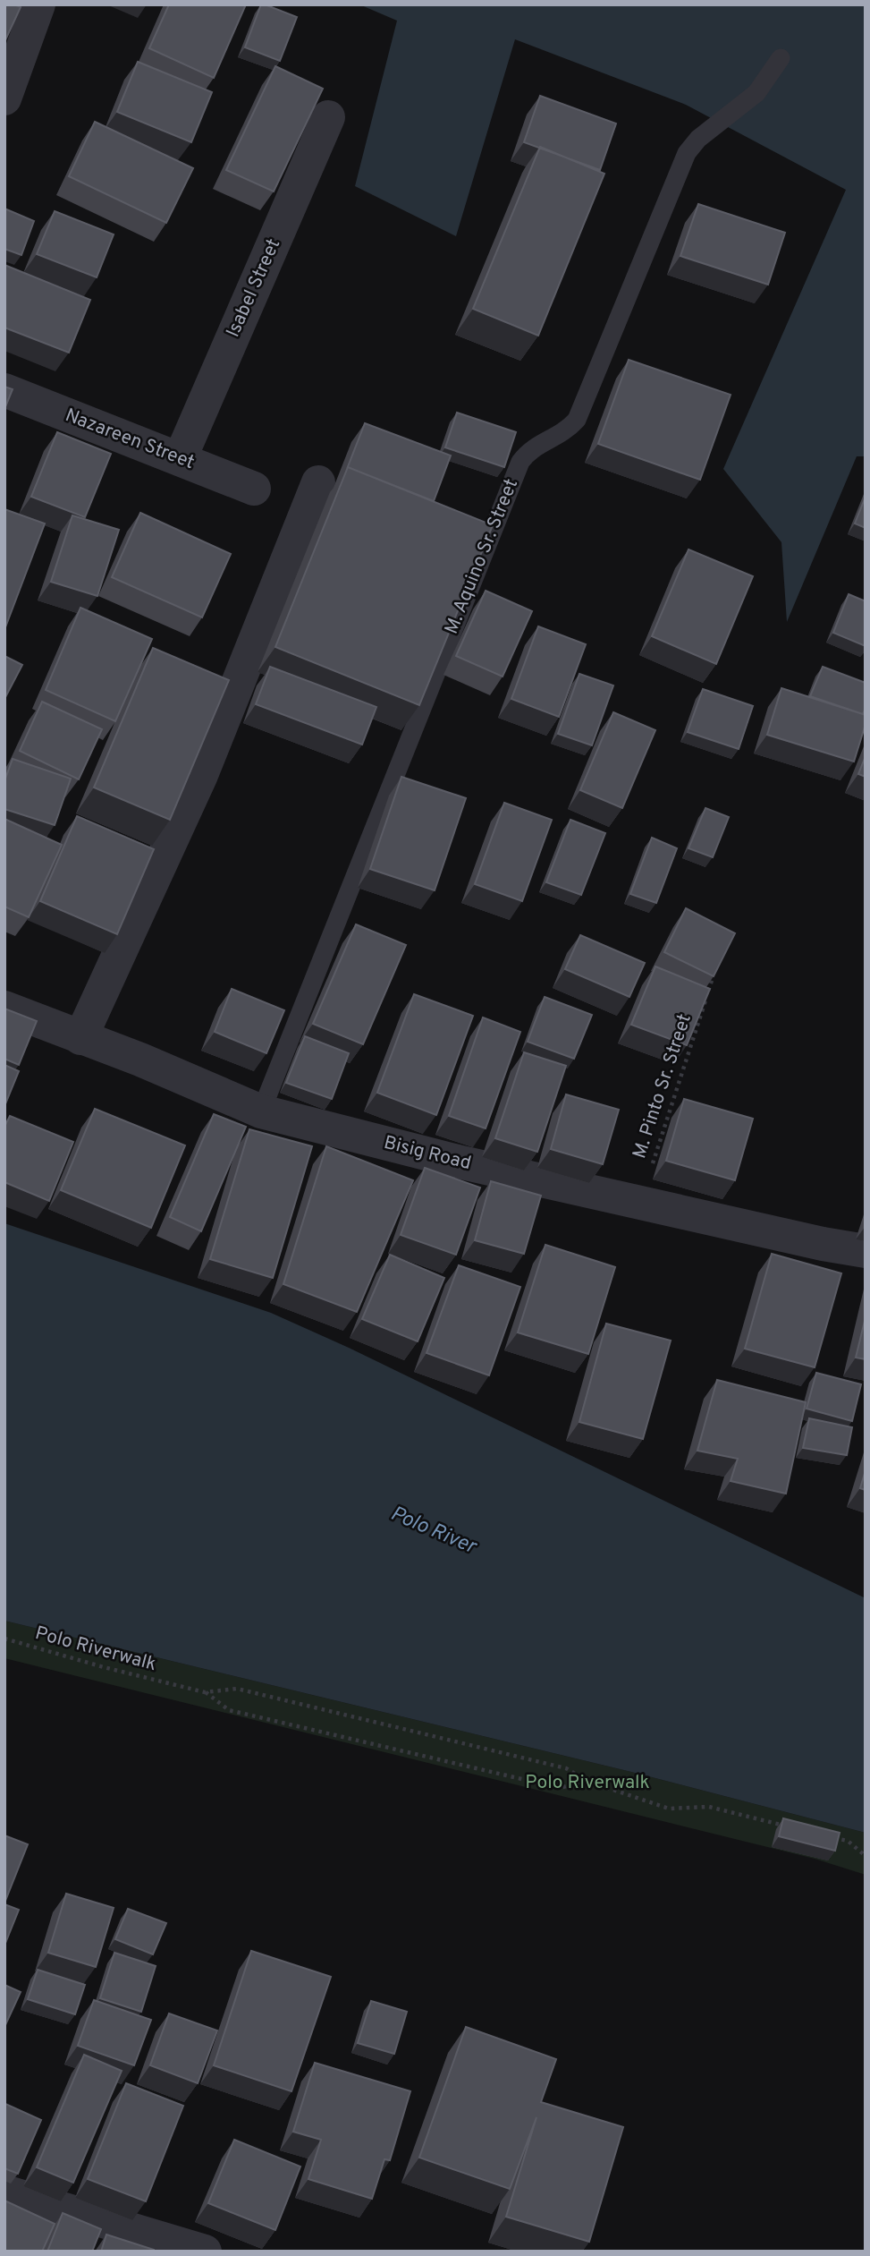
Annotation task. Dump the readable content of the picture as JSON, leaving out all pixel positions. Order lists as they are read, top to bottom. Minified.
{"streets":{"street":["Isabel Street","Nazareen Street","Bisig Road"],"lane":["M. Aquino Sr. Street"],"path":["M. Pinto Sr. Street","Polo Riverwalk"]},"crossings":[["Isabel Street","Nazareen Street"],["M. Aquino Sr. Street","Bisig Road"],["M. Pinto Sr. Street","Bisig Road"]],"water":["Polo River"],"parks":["Polo Riverwalk"]}
